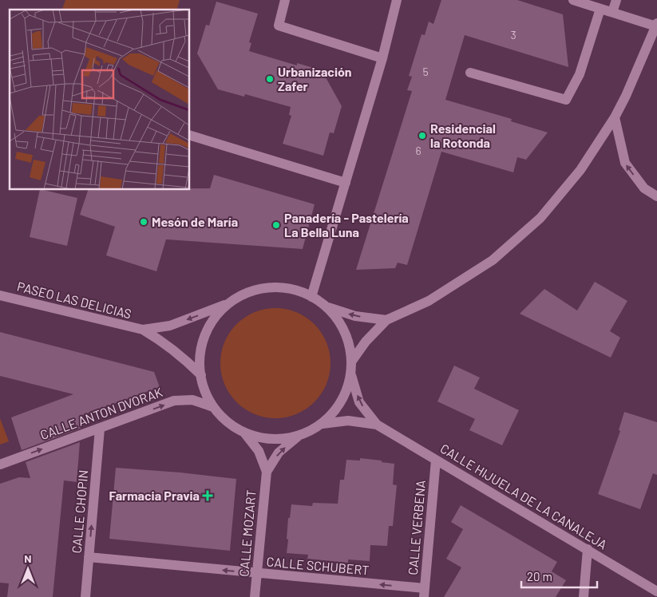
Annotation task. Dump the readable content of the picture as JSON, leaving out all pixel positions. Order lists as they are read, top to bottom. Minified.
{"streets":{"street":["PASEO LAS DELICIAS","CALLE ANTON DVORAK","CALLE HIJUELA DE LA CANALEJA","CALLE CHOPIN","CALLE VERBENA","CALLE MOZART","CALLE SCHUBERT"]},"crossings":[["CALLE ANTON DVORAK","CALLE CHOPIN"],["CALLE HIJUELA DE LA CANALEJA","CALLE VERBENA"],["CALLE CHOPIN","CALLE SCHUBERT"],["CALLE VERBENA","CALLE SCHUBERT"],["CALLE MOZART","CALLE SCHUBERT"]],"one_way":["CALLE ANTON DVORAK","CALLE CHOPIN","CALLE SCHUBERT"],"places":{"other":["Urbanización Zafer","Residencial la Rotonda","Mesón de María","Panadería - Pastelería La Bella Luna"],"health":["Farmacia Pravia"]},"house_numbers":["3","5","6"],"scale_bar":"20 m","north":"top"}
